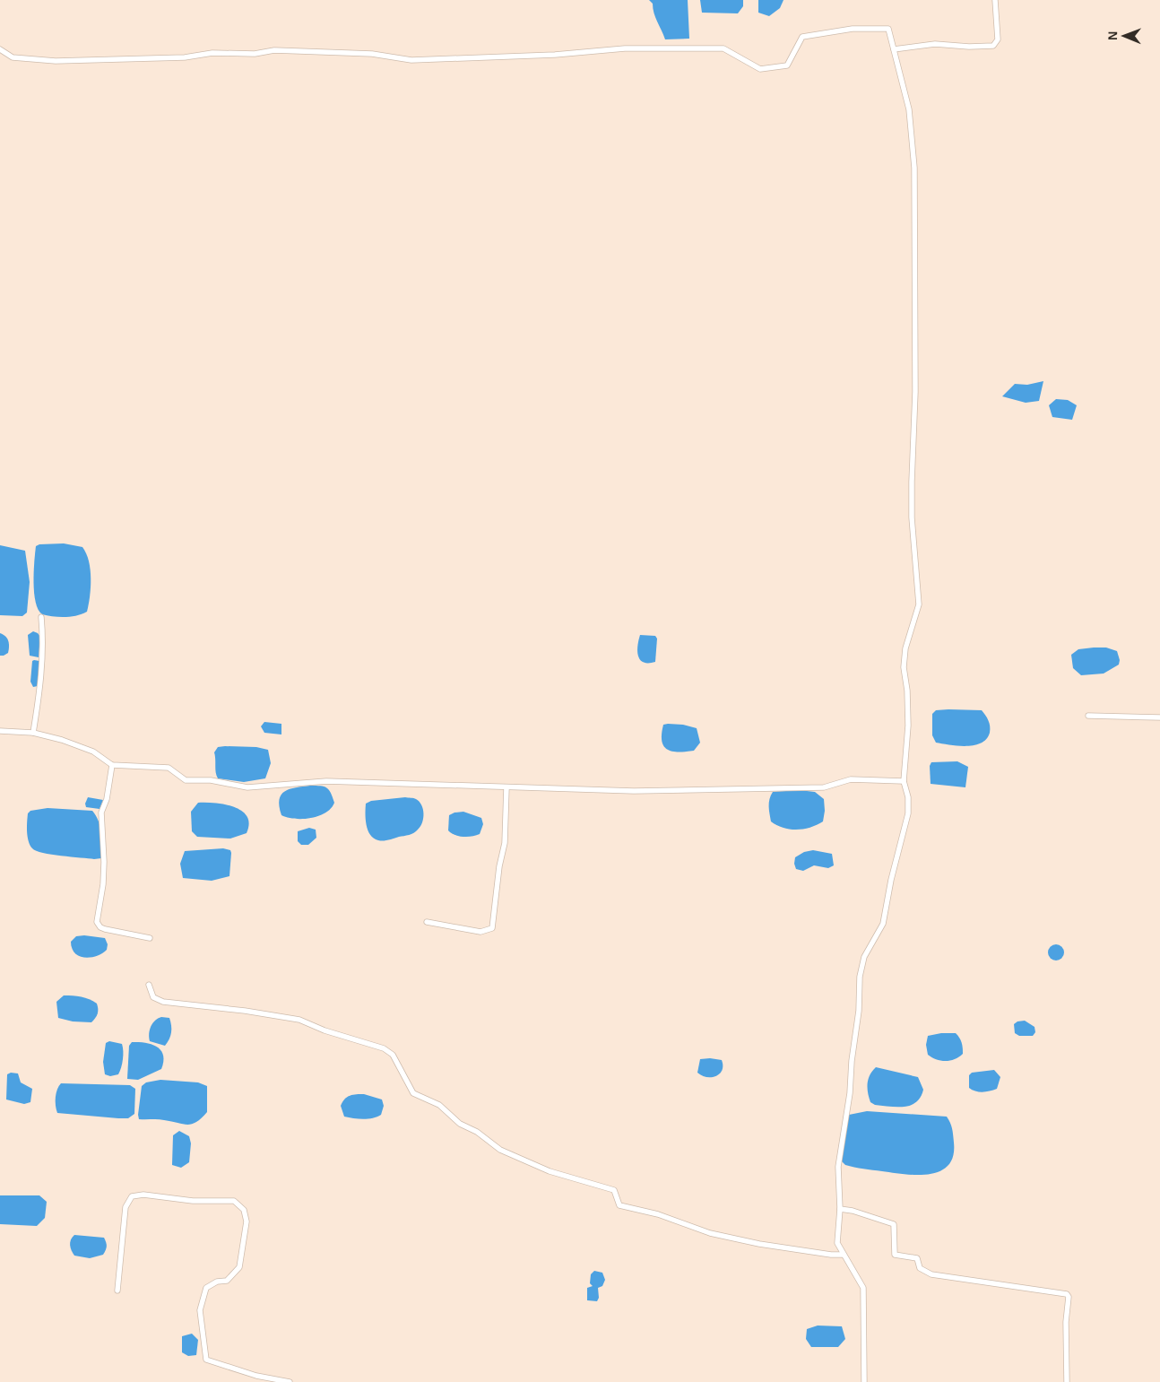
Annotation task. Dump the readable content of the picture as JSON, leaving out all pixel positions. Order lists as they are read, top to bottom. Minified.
{"north":"left"}
